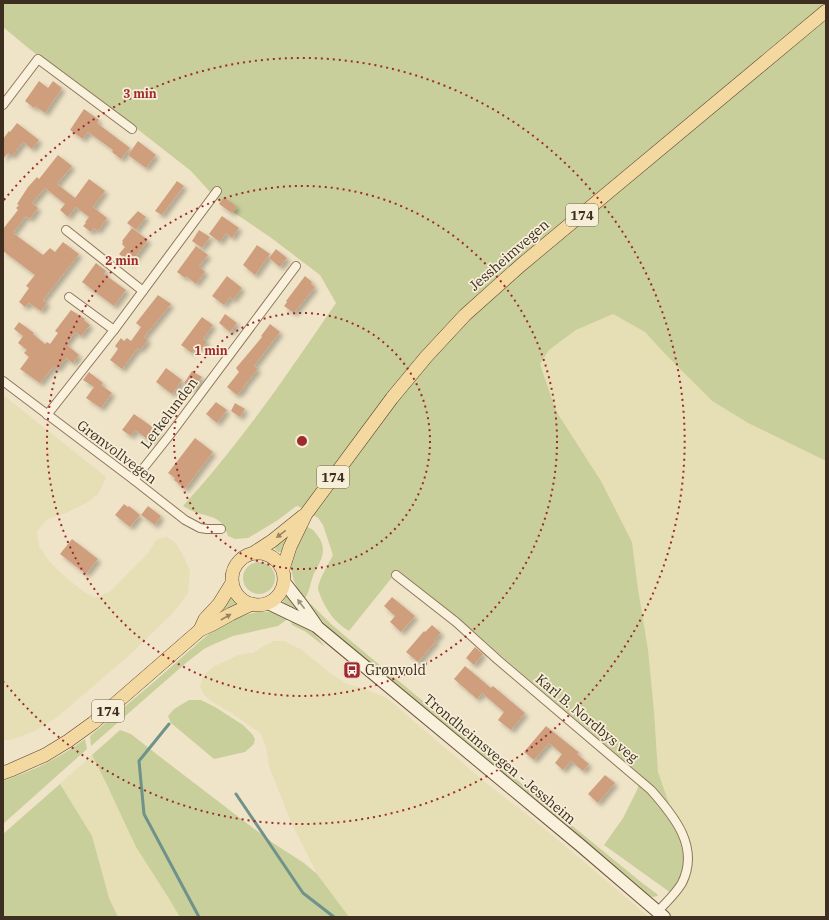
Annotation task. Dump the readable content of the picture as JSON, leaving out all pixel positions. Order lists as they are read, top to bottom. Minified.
{"streets":{"main road":["174","Jessheimvegen","Trondheimsvegen - Jessheim"],"street":["Lerkelunden","Grønvollvegen","Karl B. Nordbys veg"]},"crossings":[["174","Jessheimvegen"],["174","Trondheimsvegen - Jessheim"],["Jessheimvegen","Trondheimsvegen - Jessheim"],["Lerkelunden","Grønvollvegen"],["Karl B. Nordbys veg","Trondheimsvegen - Jessheim"]],"places":{"bus stop":["Grønvold"]},"rings":["3 min","2 min","1 min"]}
